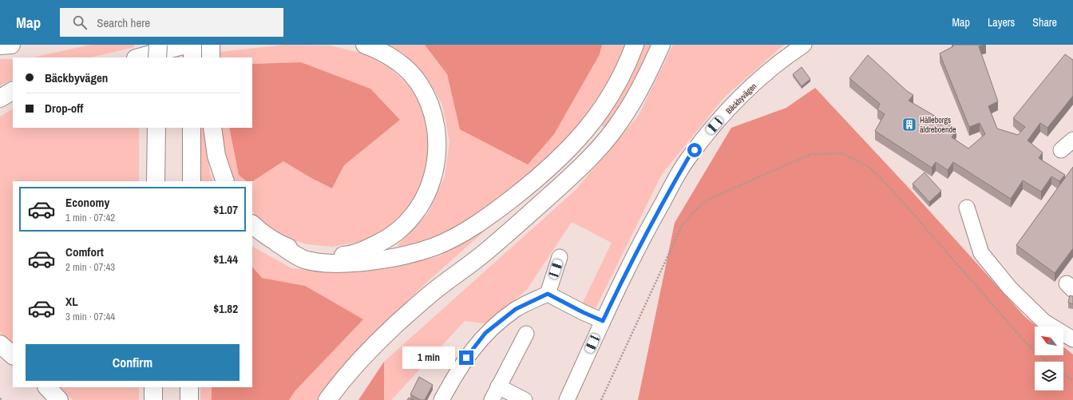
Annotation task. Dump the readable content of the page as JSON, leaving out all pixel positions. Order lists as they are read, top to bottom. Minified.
{"streets":{"street":["Bäckbyvägen"]},"places":{"building":["Hälleborgs äldreboende"]},"north":"top left","page":{"header":"Map","search":"Search here","nav":["Map","Layers","Share"],"banner":["Bäckbyvägen","Drop-off"],"list":[{"name":"Economy","note":"1 min · 07:42","value":"$1.07"},{"name":"Comfort","note":"2 min · 07:43","value":"$1.44"},{"name":"XL","note":"3 min · 07:44","value":"$1.82"}],"buttons":"Confirm","bubble":"1 min"}}
